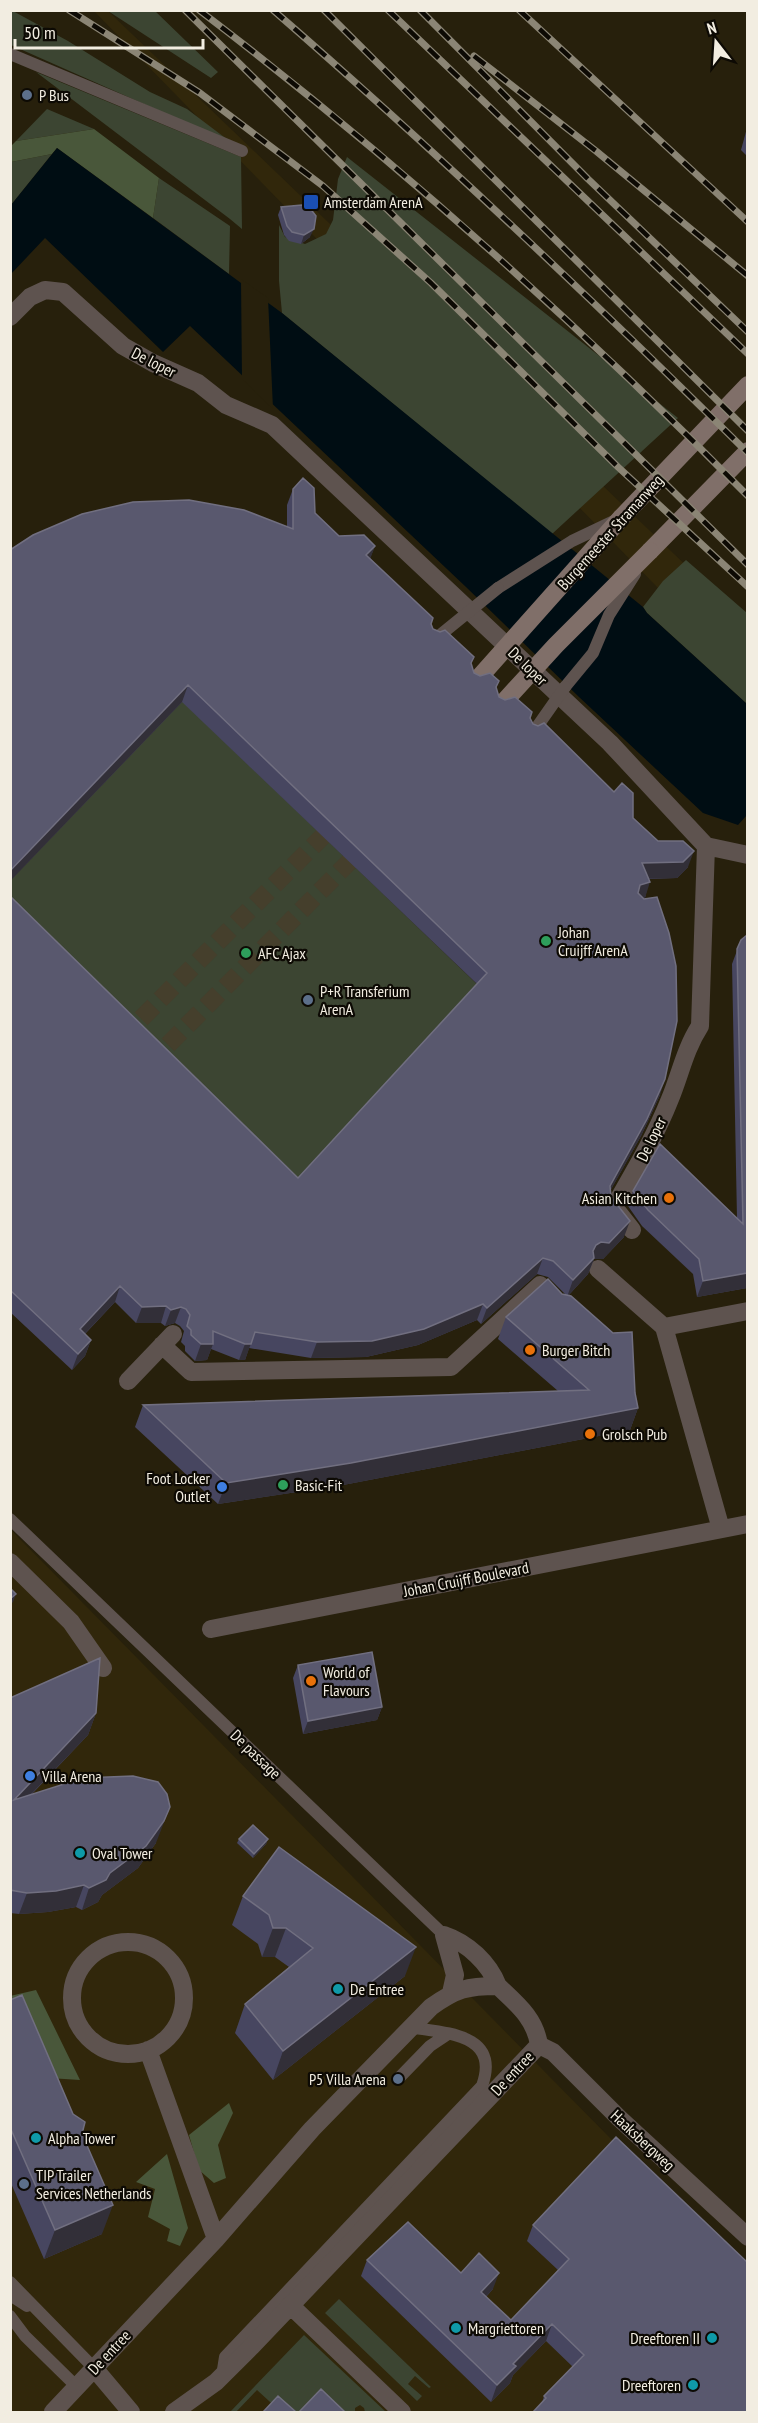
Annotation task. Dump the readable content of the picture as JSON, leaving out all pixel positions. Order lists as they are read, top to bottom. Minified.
{"streets":{"main road":["Burgemeester Stramanweg"],"street":["De loper","Johan Cruijff Boulevard","De passage","De entree","Haaksbergweg"]},"crossings":[["De passage","De entree"],["De entree","Haaksbergweg"]],"places":{"other":["P Bus","Johan Cruijff ArenA","AFC Ajax","P+R Transferium ArenA","Asian Kitchen","Burger Bitch","Grolsch Pub","Basic-Fit","Foot Locker Outlet","World of Flavours","Villa Arena","Oval Tower","De Entree","P5 Villa Arena","Alpha Tower","TIP Trailer Services Netherlands","Margriettoren","Dreeftoren II","Dreeftoren"],"transit":["Amsterdam ArenA"]},"scale_bar":"50 m","north":"top"}
